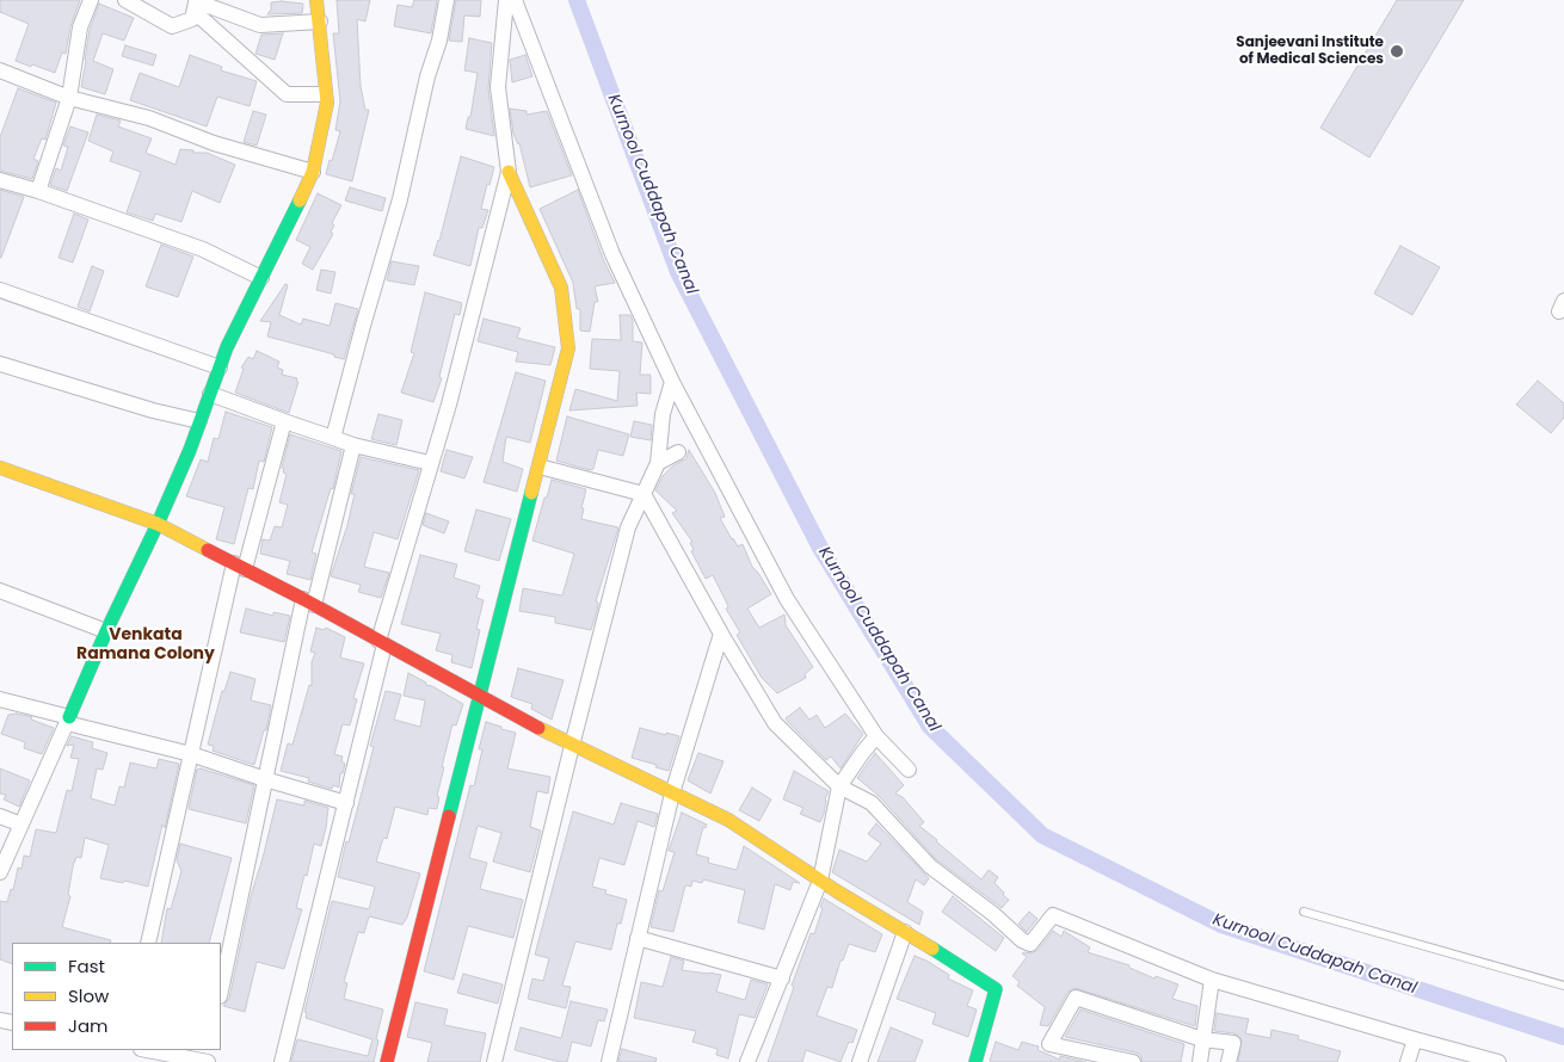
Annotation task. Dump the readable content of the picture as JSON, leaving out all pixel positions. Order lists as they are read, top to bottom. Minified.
{"districts":["Venkata Ramana Colony"],"water":["Kurnool Cuddapah Canal"],"places":["Sanjeevani Institute of Medical Sciences"],"legend":["Fast","Slow","Jam"]}
